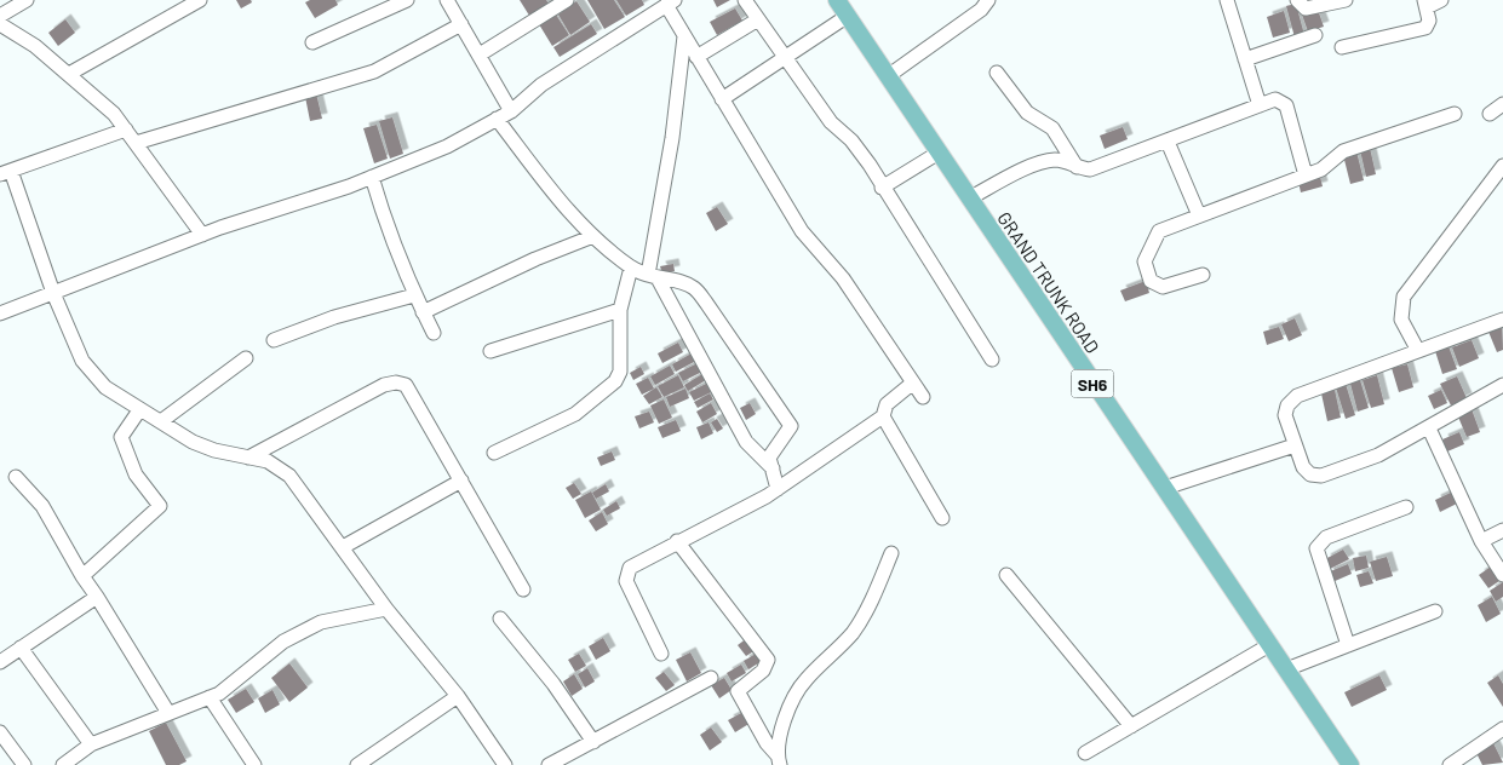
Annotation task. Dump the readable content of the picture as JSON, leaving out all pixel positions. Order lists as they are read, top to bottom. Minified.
{"streets":{"main road":["GRAND TRUNK ROAD","SH6"]}}
